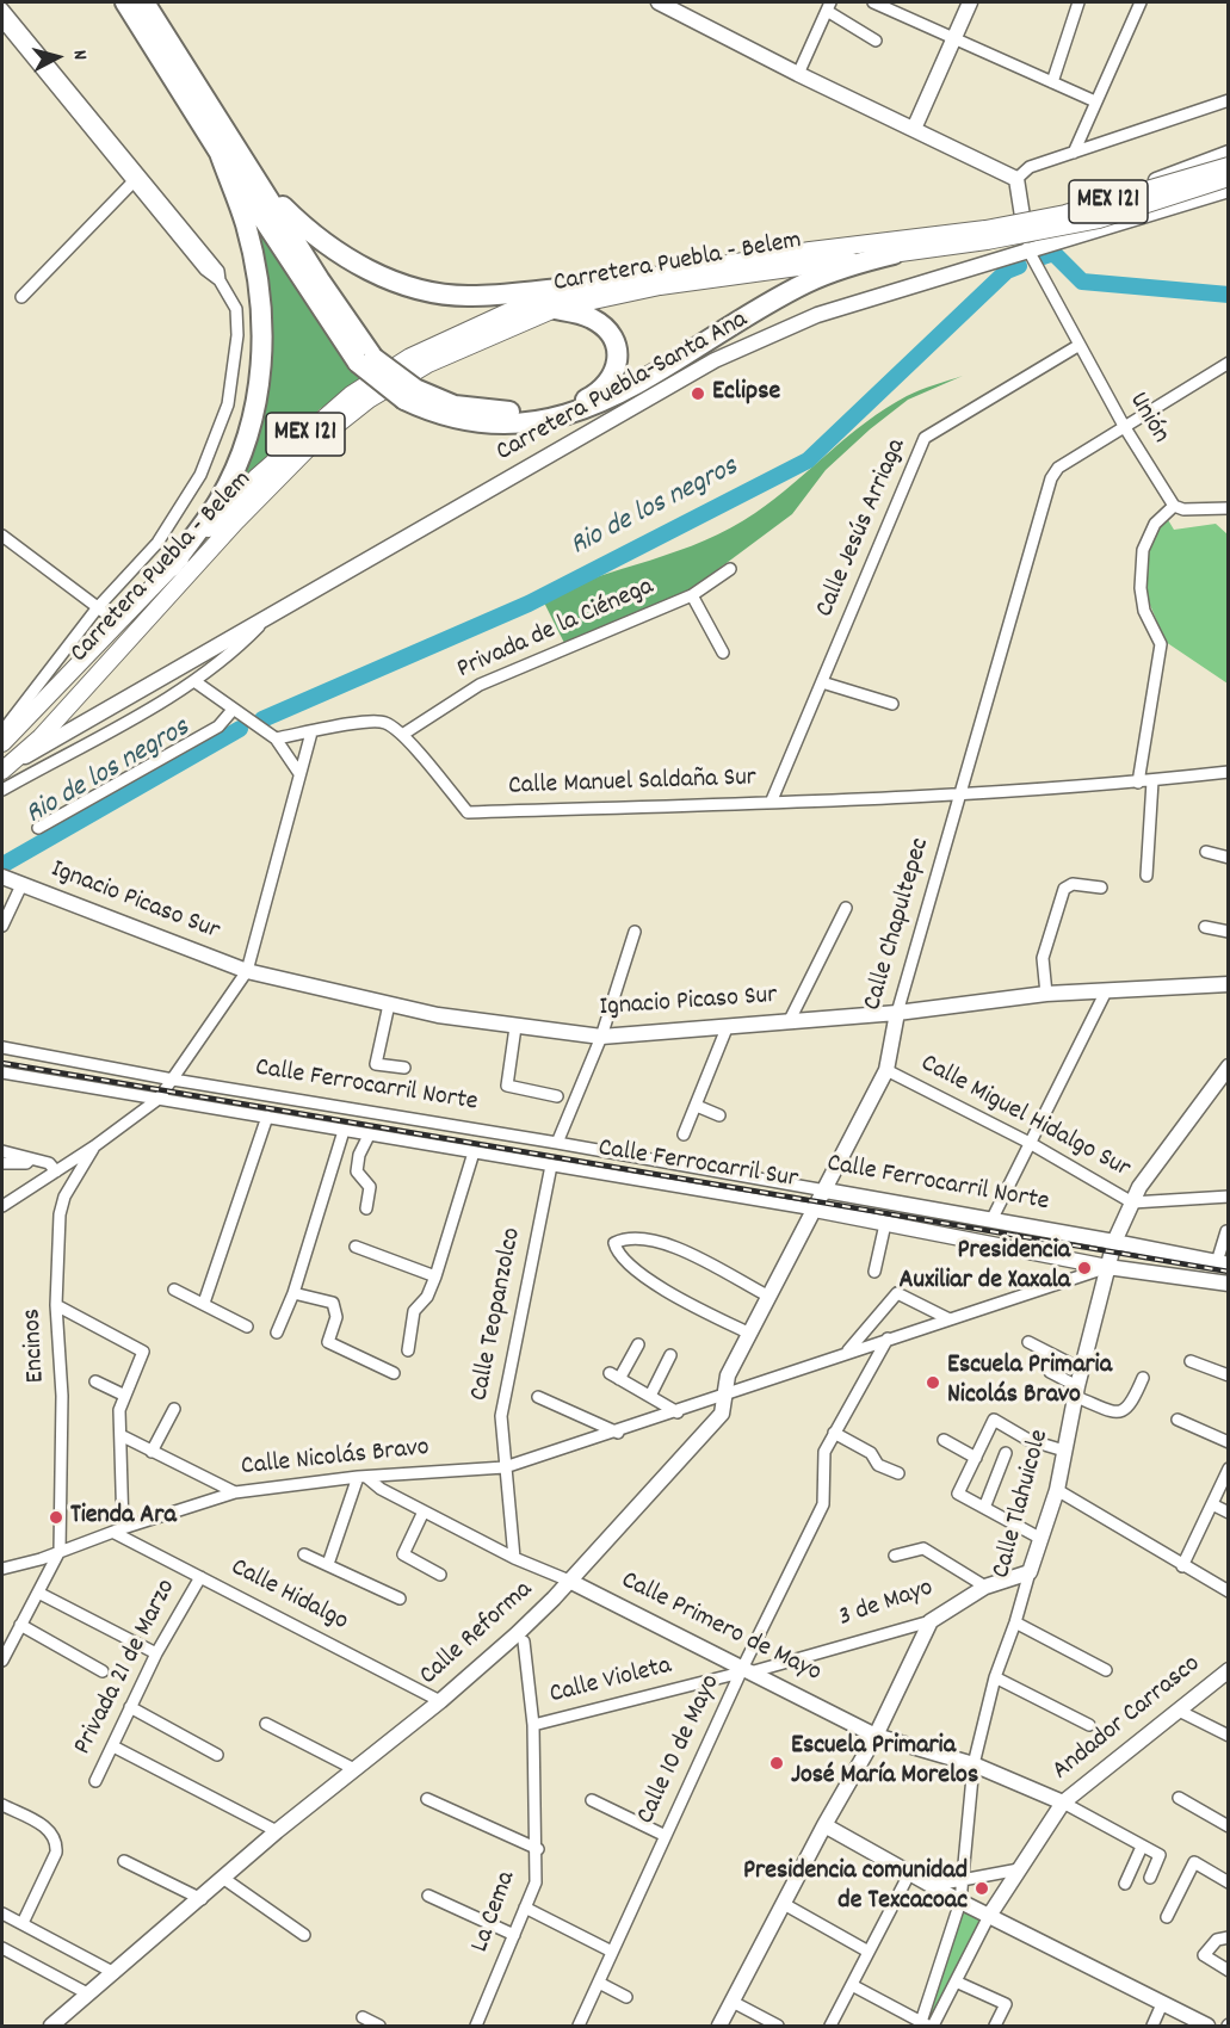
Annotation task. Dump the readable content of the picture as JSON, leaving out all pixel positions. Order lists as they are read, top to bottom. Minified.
{"streets":{"main road":["MEX 121","Carretera Puebla - Belem","Carretera Puebla-Santa Ana","Ignacio Picaso Sur","Calle Chapultepec","Calle Ferrocarril Norte","Calle Ferrocarril Sur","Calle Tlahuicole","3 de Mayo","Calle Primero de Mayo","Calle Reforma","Andador Carrasco"],"street":["Unión","Calle Jesús Arriaga","Privada de la Ciénega","Calle Manuel Saldaña Sur","Calle Miguel Hidalgo Sur","Calle Teopanzolco","Encinos","Calle Nicolás Bravo","Calle Hidalgo","Privada 21 de Marzo","Calle Violeta","Calle 10 de Mayo","La Cema"]},"crossings":[["Carretera Puebla - Belem","Carretera Puebla-Santa Ana"],["Carretera Puebla-Santa Ana","Unión"],["Unión","Calle Jesús Arriaga"],["Unión","Calle Chapultepec"],["Calle Jesús Arriaga","Calle Manuel Saldaña Sur"],["Privada de la Ciénega","Calle Manuel Saldaña Sur"],["Calle Manuel Saldaña Sur","Calle Chapultepec"],["Ignacio Picaso Sur","Calle Chapultepec"],["Calle Chapultepec","Calle Ferrocarril Norte"],["Calle Chapultepec","Calle Miguel Hidalgo Sur"],["Calle Chapultepec","Calle Reforma"],["Calle Ferrocarril Norte","Calle Tlahuicole"],["Calle Ferrocarril Norte","Calle Reforma"],["Calle Miguel Hidalgo Sur","Calle Tlahuicole"],["Calle Ferrocarril Sur","Calle Teopanzolco"],["Calle Ferrocarril Sur","Calle Nicolás Bravo"],["Calle Ferrocarril Sur","Calle Tlahuicole"],["Calle Ferrocarril Sur","Calle Reforma"],["Calle Teopanzolco","Calle Nicolás Bravo"],["Calle Teopanzolco","Calle Primero de Mayo"],["Encinos","Calle Nicolás Bravo"],["Calle Nicolás Bravo","Calle Tlahuicole"],["Calle Nicolás Bravo","Calle Hidalgo"],["Calle Nicolás Bravo","Calle Primero de Mayo"],["Calle Nicolás Bravo","Calle Reforma"],["Calle Nicolás Bravo","Calle 10 de Mayo"],["Calle Tlahuicole","3 de Mayo"],["Calle Tlahuicole","Calle Primero de Mayo"],["Calle Hidalgo","Calle Reforma"],["Calle Hidalgo","Privada 21 de Marzo"],["3 de Mayo","Calle Primero de Mayo"],["3 de Mayo","Calle Violeta"],["3 de Mayo","Calle 10 de Mayo"],["Calle Primero de Mayo","Calle Reforma"],["Calle Primero de Mayo","Calle Violeta"],["Calle Primero de Mayo","Andador Carrasco"],["Calle Primero de Mayo","Calle 10 de Mayo"],["Calle Violeta","Calle 10 de Mayo"],["Calle Violeta","La Cema"]],"water":["Rio de los negros"],"places":["Eclipse","Presidencia Auxiliar de Xaxala","Escuela Primaria Nicolás Bravo","Tienda Ara","Escuela Primaria José María Morelos","Presidencia comunidad de Texcacoac"],"north":"right"}
